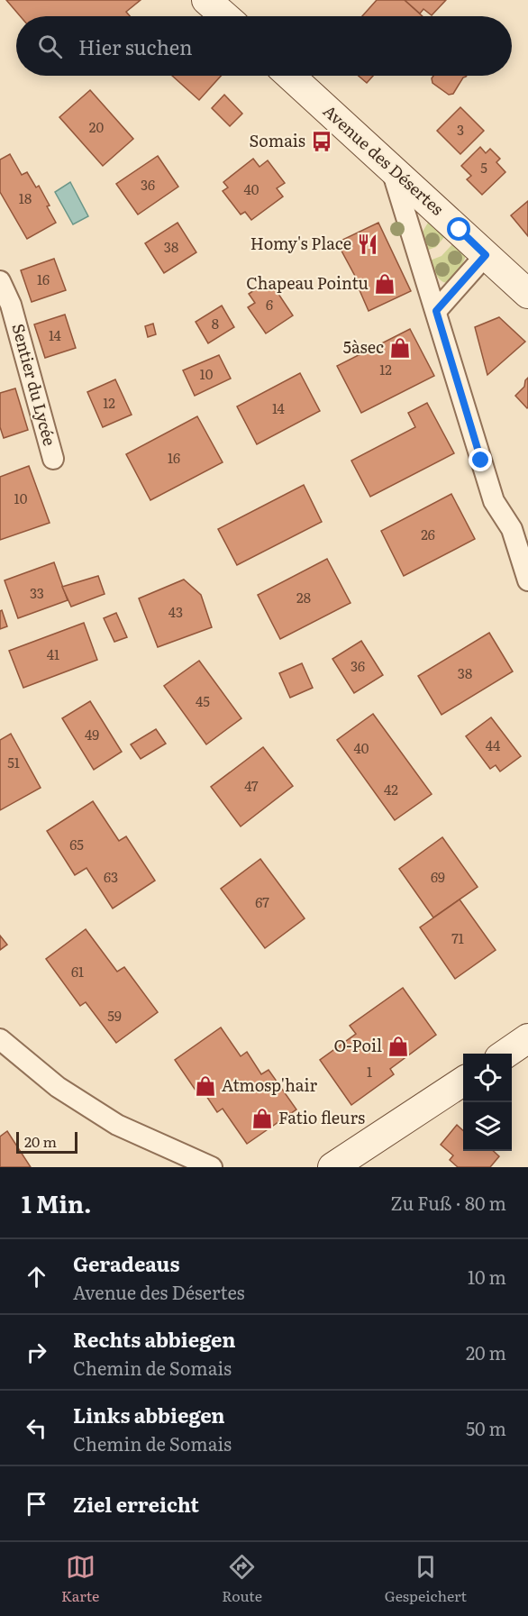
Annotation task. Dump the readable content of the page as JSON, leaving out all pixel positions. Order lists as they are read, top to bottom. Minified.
{"streets":{"main road":["Avenue des Désertes"],"street":["Sentier du Lycée"]},"places":{"bus stop":["Somais"],"restaurant":["Homy's Place"],"shop":["Chapeau Pointu","5àsec","O-Poil","Atmosp'hair","Fatio fleurs"]},"house_numbers":["20","3","5","36","40","18","38","16","6","8","14","12","10","12","14","16","10","26","33","28","43","41","36","38","45","49","44","40","51","47","42","65","63","69","67","71","61","59","1"],"scale_bar":"20 m","page":{"search":"Hier suchen","scale":"20 m","heading":["1 Min.","Zu Fuß · 80 m"],"list":[["Geradeaus","Avenue des Désertes","10 m"],["Rechts abbiegen","Chemin de Somais","20 m"],["Links abbiegen","Chemin de Somais","50 m"],"Ziel erreicht"],"nav":["Karte","Route","Gespeichert"]}}
